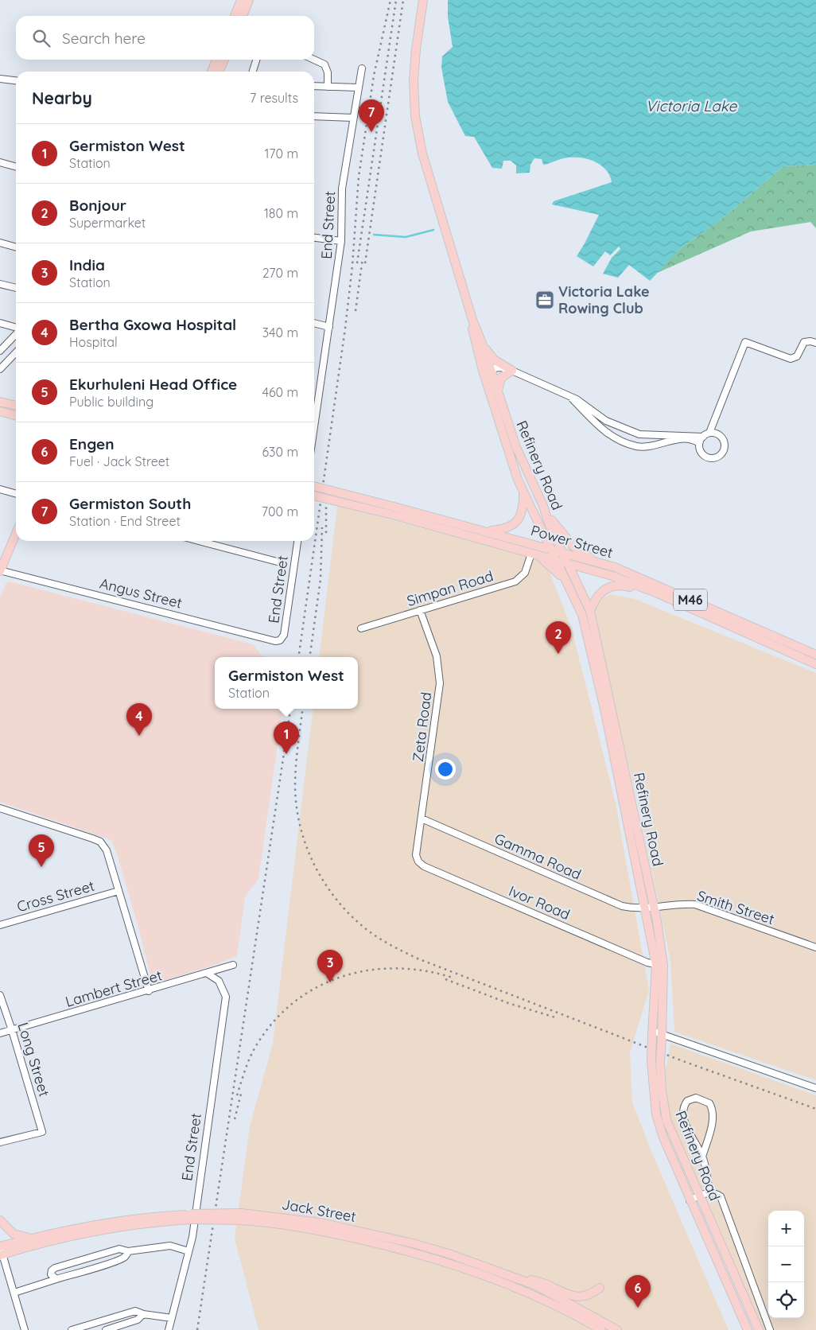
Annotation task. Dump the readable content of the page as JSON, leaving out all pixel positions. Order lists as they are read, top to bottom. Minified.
{"streets":{"main road":["Refinery Road","Power Street","M46","Jack Street"],"street":["End Street","Simpan Road","Angus Street","Zeta Road","Gamma Road","Cross Street","Ivor Road","Smith Street","Lambert Street","Long Street"]},"crossings":[["End Street","Angus Street"],["End Street","Lambert Street"],["Refinery Road","Power Street"],["Refinery Road","Gamma Road"],["Refinery Road","Ivor Road"],["Refinery Road","Smith Street"],["Power Street","Simpan Road"],["Simpan Road","Zeta Road"],["Zeta Road","Gamma Road"],["Zeta Road","Ivor Road"],["Gamma Road","Smith Street"],["Lambert Street","Long Street"]],"water":["Victoria Lake"],"places":{"office":["Victoria Lake Rowing Club"]},"page":{"search":"Search here","heading":["Nearby","7 results"],"pins":["7","2","4","1","5","3","6"],"list":[{"mark":"1","name":"Germiston West","note":"Station","value":"170 m"},{"mark":"2","name":"Bonjour","note":"Supermarket","value":"180 m"},{"mark":"3","name":"India","note":"Station","value":"270 m"},{"mark":"4","name":"Bertha Gxowa Hospital","note":"Hospital","value":"340 m"},{"mark":"5","name":"Ekurhuleni Head Office","note":"Public building","value":"460 m"},{"mark":"6","name":"Engen","note":"Fuel · Jack Street","value":"630 m"},{"mark":"7","name":"Germiston South","note":"Station · End Street","value":"700 m"}],"popup":["Germiston West","Station"],"map_buttons":["+","−"]}}
